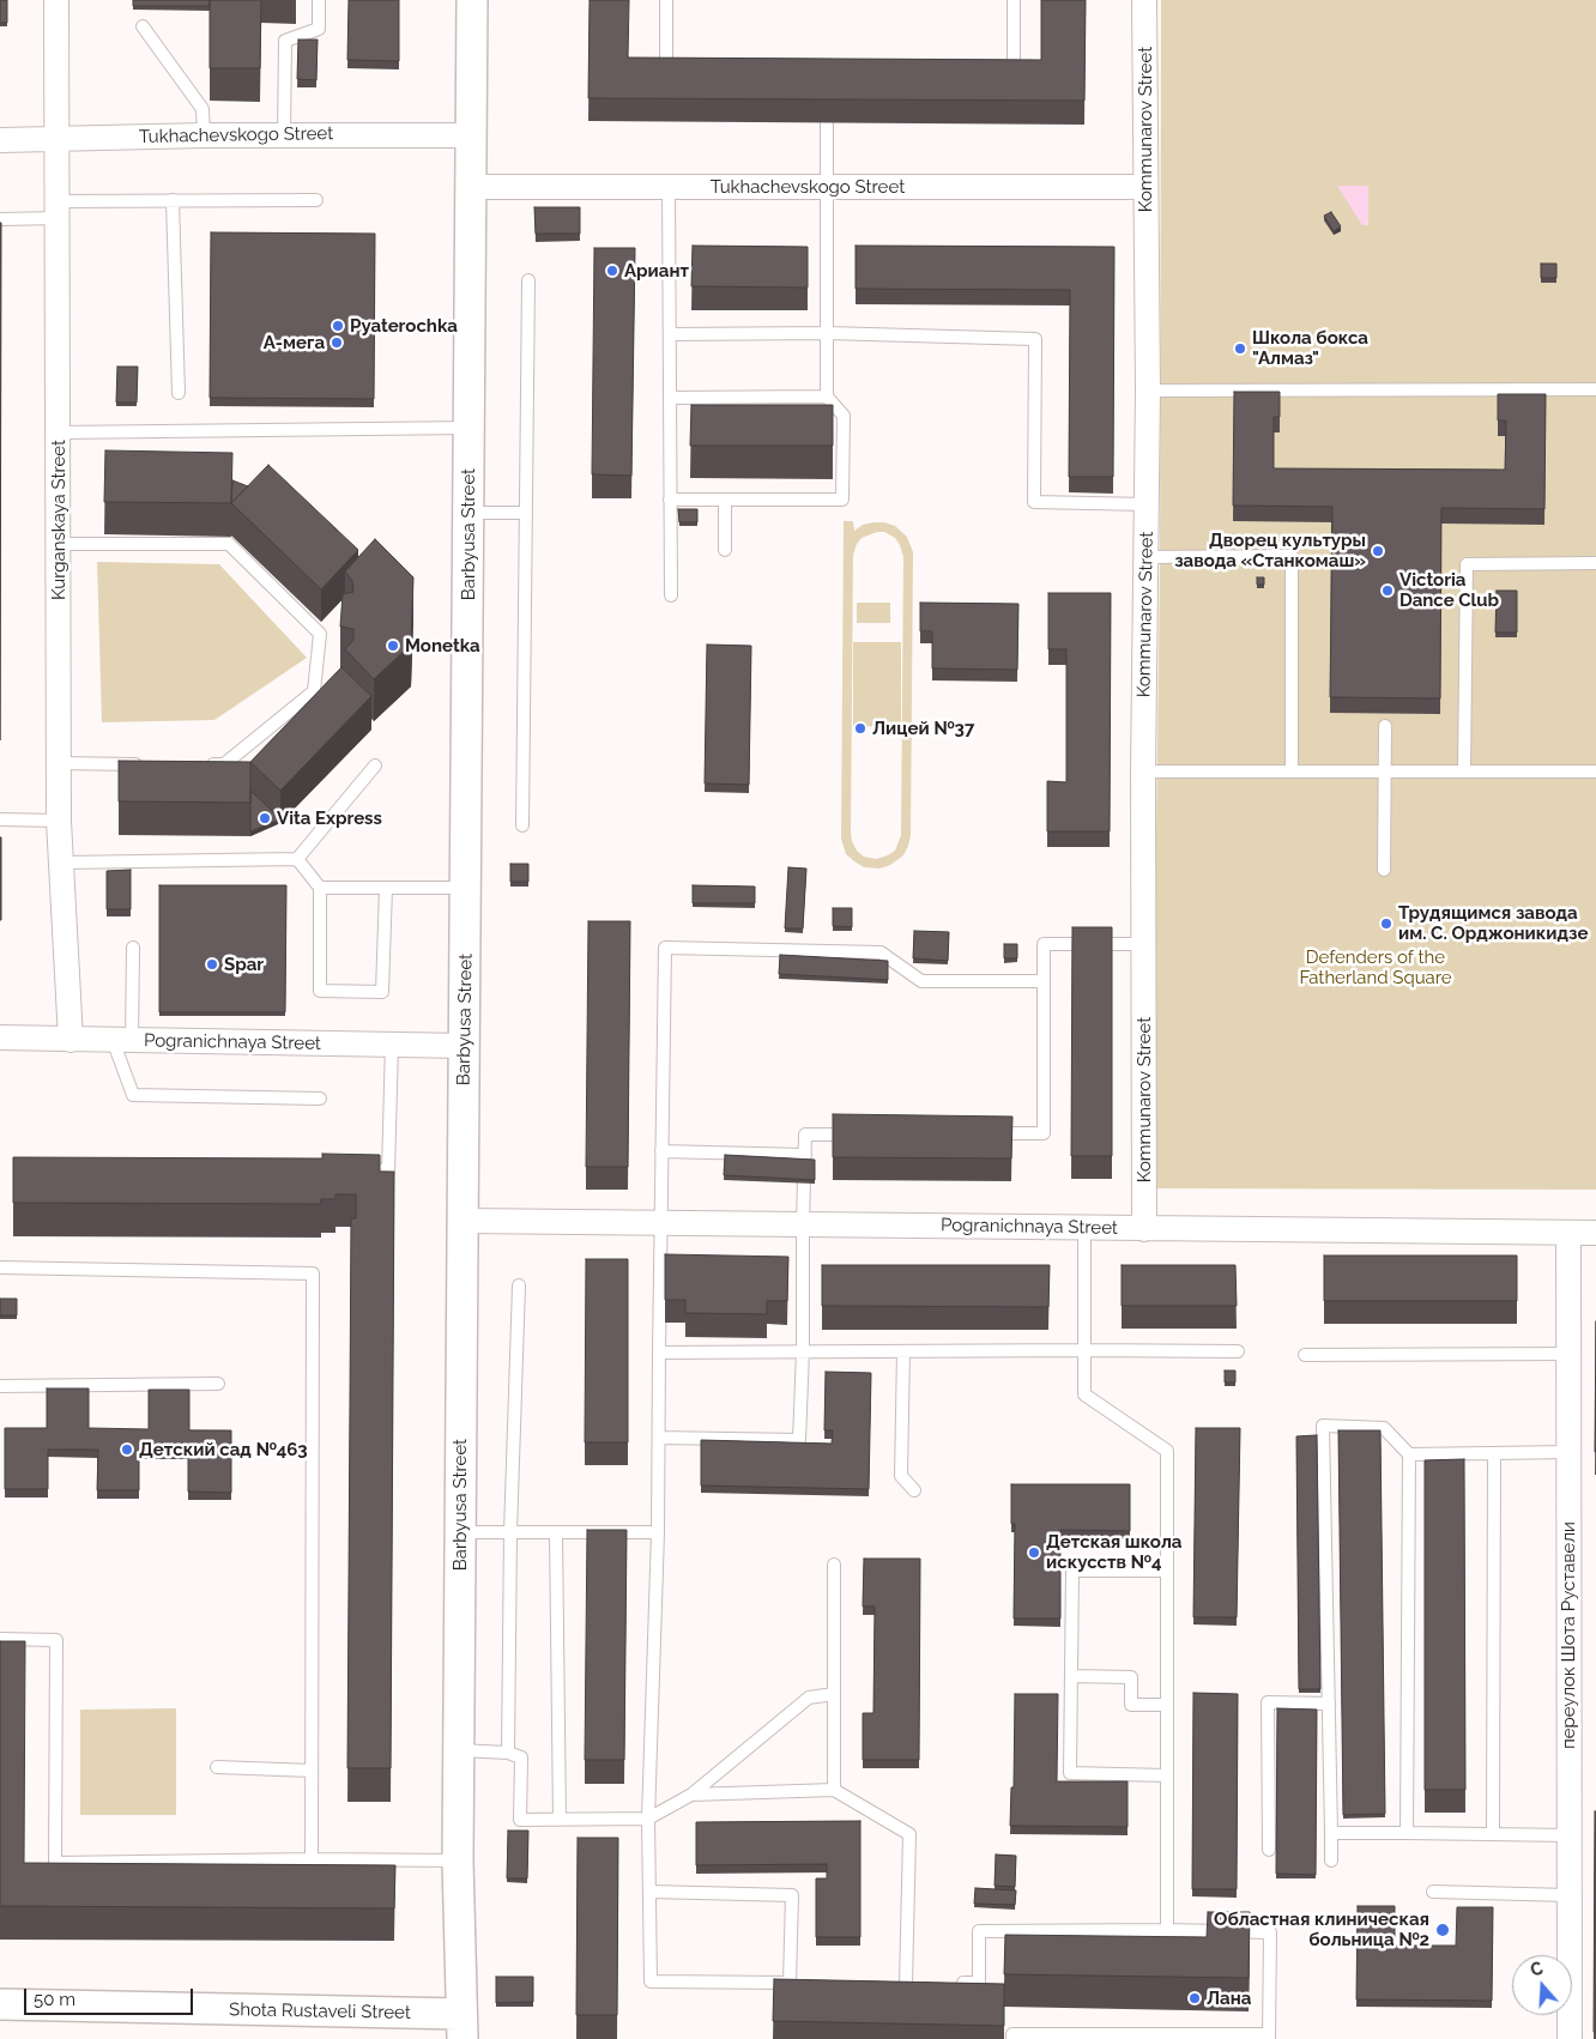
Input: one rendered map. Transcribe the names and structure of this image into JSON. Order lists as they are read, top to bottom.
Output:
{
  "streets": {
    "street": [
      "Kommunarov Street",
      "Tukhachevskogo Street",
      "Kurganskaya Street",
      "Barbyusa Street",
      "Pogranichnaya Street",
      "переулок Шота Руставели",
      "Shota Rustaveli Street"
    ]
  },
  "crossings": [
    ["Kommunarov Street", "Tukhachevskogo Street"],
    ["Kommunarov Street", "Pogranichnaya Street"],
    ["Tukhachevskogo Street", "Kurganskaya Street"],
    ["Tukhachevskogo Street", "Barbyusa Street"],
    ["Kurganskaya Street", "Pogranichnaya Street"],
    ["Barbyusa Street", "Pogranichnaya Street"],
    ["Barbyusa Street", "Shota Rustaveli Street"],
    ["Pogranichnaya Street", "переулок Шота Руставели"]
  ],
  "parks": ["Defenders of the Fatherland Square"],
  "places": [
    "Ариант",
    "Pyaterochka",
    "А-мега",
    "Школа бокса \"Алмаз\"",
    "Дворец культуры завода «Станкомаш»",
    "Victoria Dance Club",
    "Monetka",
    "Лицей №37",
    "Vita Express",
    "Трудящимся завода им. С. Орджоникидзе",
    "Spar",
    "Детский сад №463",
    "Детская школа искусств №4",
    "Областная клиническая больница №2",
    "Лана"
  ],
  "scale_bar": "50 m",
  "north": "top"
}
